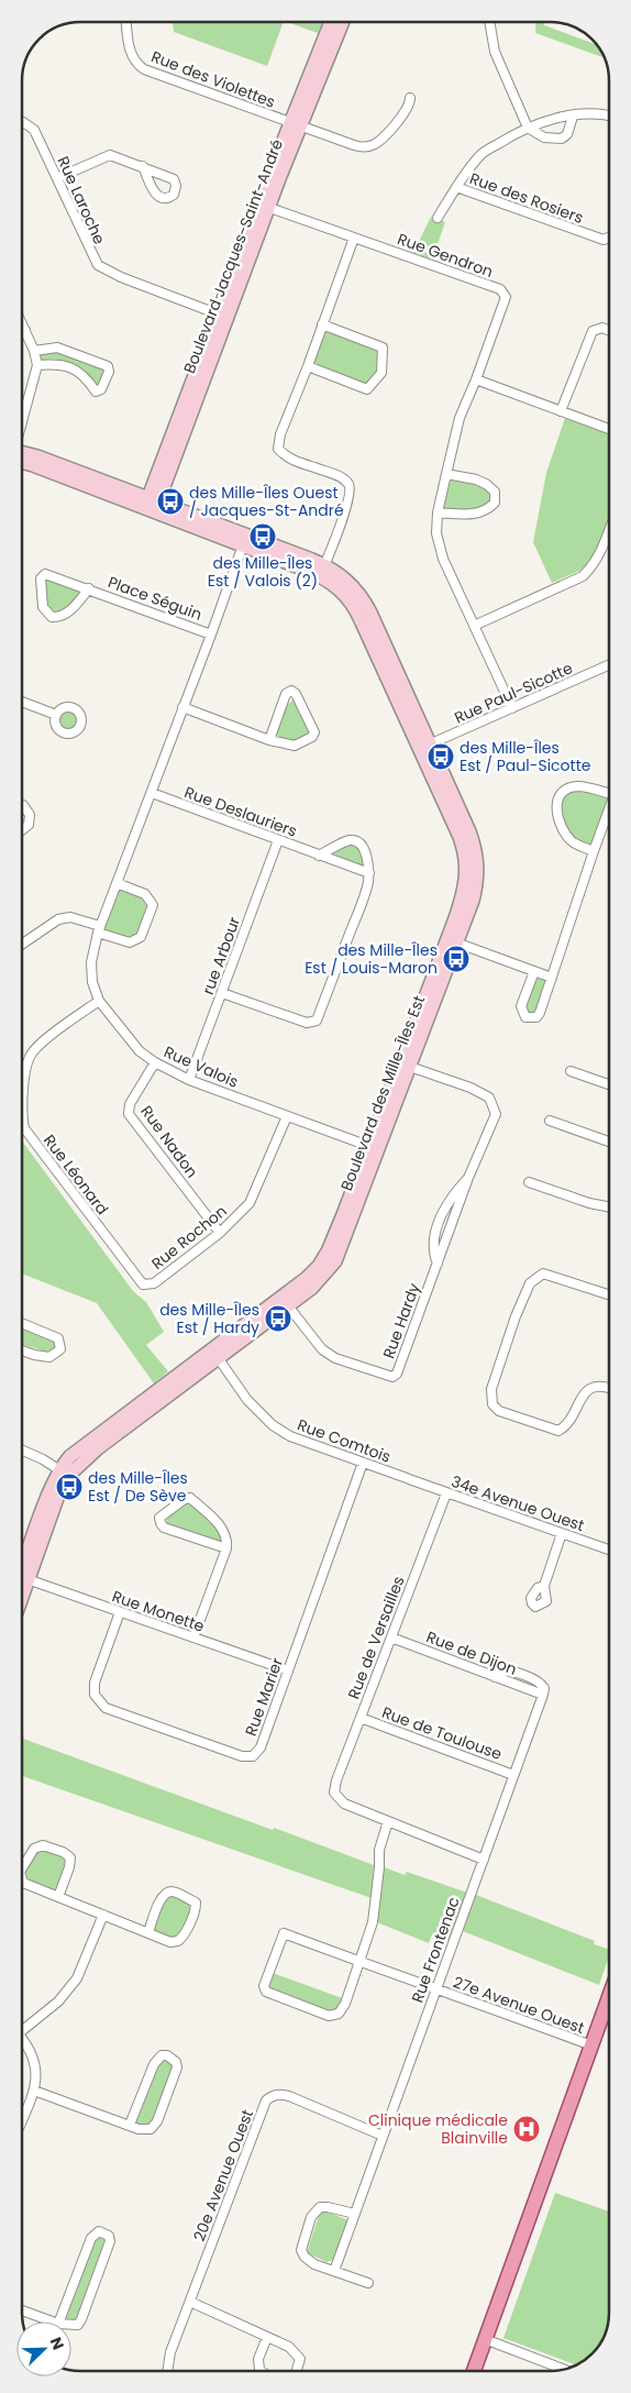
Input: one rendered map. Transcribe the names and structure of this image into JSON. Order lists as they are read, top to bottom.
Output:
{
  "streets": {
    "street": [
      "Rue des Violettes",
      "Rue des Rosiers",
      "Rue Laroche",
      "Rue Gendron",
      "Boulevard Jacques-Saint-André",
      "Place Séguin",
      "Rue Paul-Sicotte",
      "Rue Deslauriers",
      "rue Arbour",
      "Rue Valois",
      "Boulevard des Mille-Îles Est",
      "Rue Nadon",
      "Rue Léonard",
      "Rue Rochon",
      "Rue Hardy",
      "Rue Comtois",
      "34e Avenue Ouest",
      "Rue Monette",
      "Rue de Versailles",
      "Rue de Dijon",
      "Rue Marier",
      "Rue de Toulouse",
      "Rue Frontenac",
      "27e Avenue Ouest",
      "20e Avenue Ouest"
    ]
  },
  "crossings": [
    ["Rue des Violettes", "Boulevard Jacques-Saint-André"],
    ["Rue Laroche", "Boulevard Jacques-Saint-André"],
    ["Rue Gendron", "Boulevard Jacques-Saint-André"],
    ["Rue Gendron", "Rue Paul-Sicotte"],
    ["Boulevard Jacques-Saint-André", "Boulevard des Mille-Îles Est"],
    ["Place Séguin", "Rue Valois"],
    ["Rue Paul-Sicotte", "Boulevard des Mille-Îles Est"],
    ["Rue Deslauriers", "rue Arbour"],
    ["Rue Deslauriers", "Rue Valois"],
    ["rue Arbour", "Rue Valois"],
    ["Rue Valois", "Boulevard des Mille-Îles Est"],
    ["Rue Valois", "Rue Nadon"],
    ["Rue Valois", "Rue Léonard"],
    ["Rue Valois", "Rue Rochon"],
    ["Boulevard des Mille-Îles Est", "Rue Hardy"],
    ["Boulevard des Mille-Îles Est", "Rue Comtois"],
    ["Boulevard des Mille-Îles Est", "Rue Monette"],
    ["Rue Nadon", "Rue Rochon"],
    ["Rue Léonard", "Rue Rochon"],
    ["Rue Comtois", "34e Avenue Ouest"],
    ["Rue Comtois", "Rue Marier"],
    ["34e Avenue Ouest", "Rue de Versailles"],
    ["Rue Monette", "Rue Marier"],
    ["Rue de Versailles", "Rue de Dijon"],
    ["Rue de Versailles", "Rue de Toulouse"],
    ["Rue de Dijon", "Rue Frontenac"],
    ["Rue de Toulouse", "Rue Frontenac"],
    ["Rue Frontenac", "27e Avenue Ouest"],
    ["Rue Frontenac", "20e Avenue Ouest"]
  ],
  "places": {
    "bus stop": [
      "des Mille-Îles Ouest / Jacques-St-André",
      "des Mille-Îles Est / Valois (2)",
      "des Mille-Îles Est / Paul-Sicotte",
      "des Mille-Îles Est / Louis-Maron",
      "des Mille-Îles Est / Hardy",
      "des Mille-Îles Est / De Sève"
    ],
    "hospital": ["Clinique médicale Blainville"]
  },
  "north": "top right"
}
